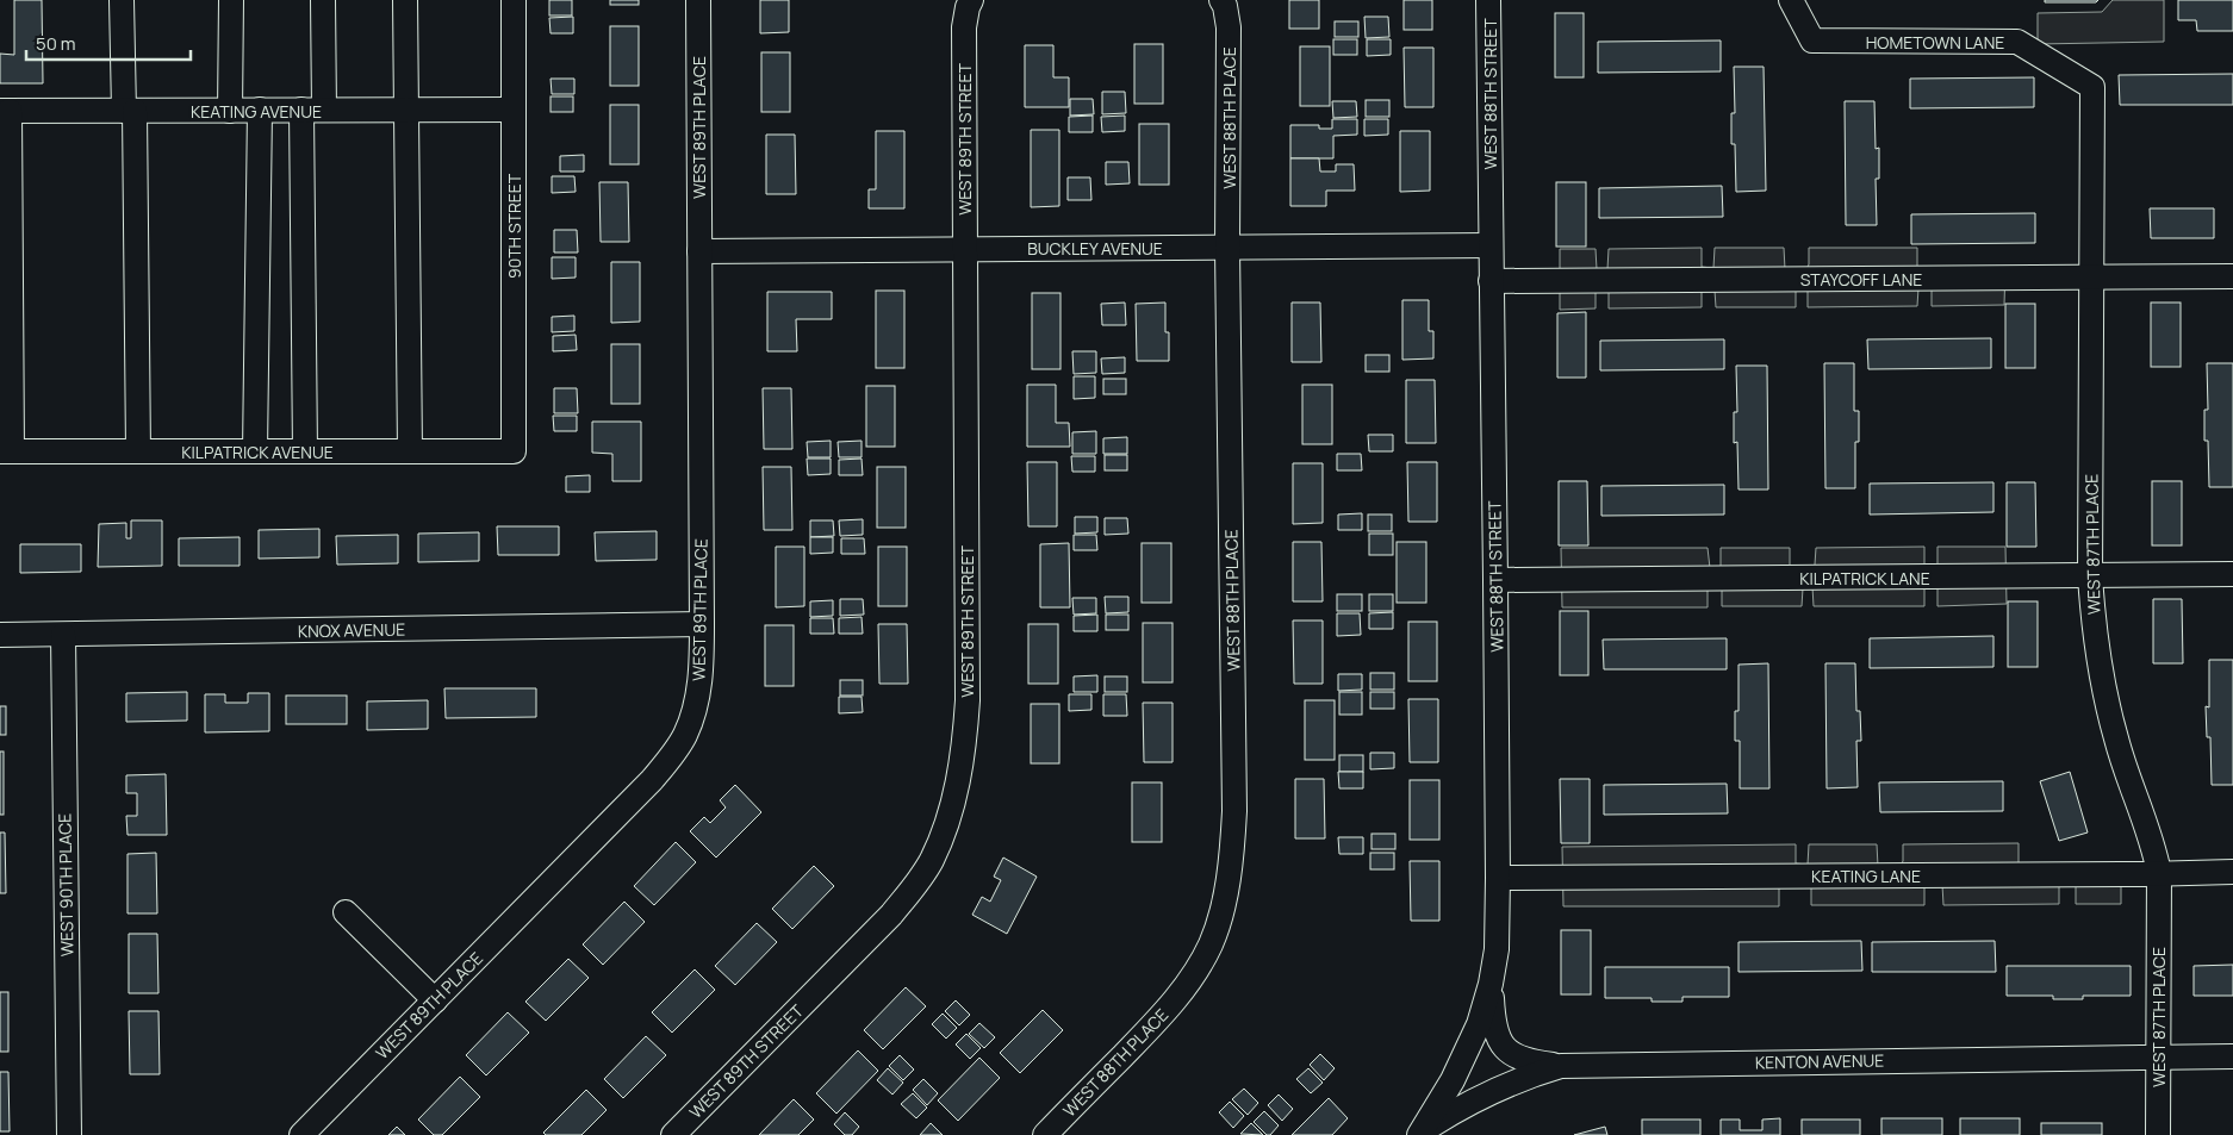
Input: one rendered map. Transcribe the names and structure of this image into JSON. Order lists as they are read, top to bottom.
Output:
{
  "streets": {
    "street": [
      "HOMETOWN LANE",
      "WEST 88TH STREET",
      "KEATING AVENUE",
      "WEST 88TH PLACE",
      "WEST 89TH PLACE",
      "WEST 89TH STREET",
      "90TH STREET",
      "BUCKLEY AVENUE",
      "STAYCOFF LANE",
      "KILPATRICK AVENUE",
      "WEST 87TH PLACE",
      "KILPATRICK LANE",
      "KNOX AVENUE",
      "KEATING LANE",
      "WEST 90TH PLACE",
      "KENTON AVENUE"
    ]
  },
  "crossings": [
    ["HOMETOWN LANE", "WEST 87TH PLACE"],
    ["WEST 88TH STREET", "BUCKLEY AVENUE"],
    ["WEST 88TH STREET", "STAYCOFF LANE"],
    ["WEST 88TH STREET", "KILPATRICK LANE"],
    ["WEST 88TH STREET", "KEATING LANE"],
    ["WEST 88TH STREET", "KENTON AVENUE"],
    ["KEATING AVENUE", "90TH STREET"],
    ["WEST 88TH PLACE", "BUCKLEY AVENUE"],
    ["WEST 89TH PLACE", "BUCKLEY AVENUE"],
    ["WEST 89TH PLACE", "KNOX AVENUE"],
    ["WEST 89TH STREET", "BUCKLEY AVENUE"],
    ["90TH STREET", "KILPATRICK AVENUE"],
    ["STAYCOFF LANE", "WEST 87TH PLACE"],
    ["WEST 87TH PLACE", "KILPATRICK LANE"],
    ["WEST 87TH PLACE", "KEATING LANE"],
    ["WEST 87TH PLACE", "KENTON AVENUE"],
    ["KNOX AVENUE", "WEST 90TH PLACE"]
  ],
  "scale_bar": "50 m"
}
